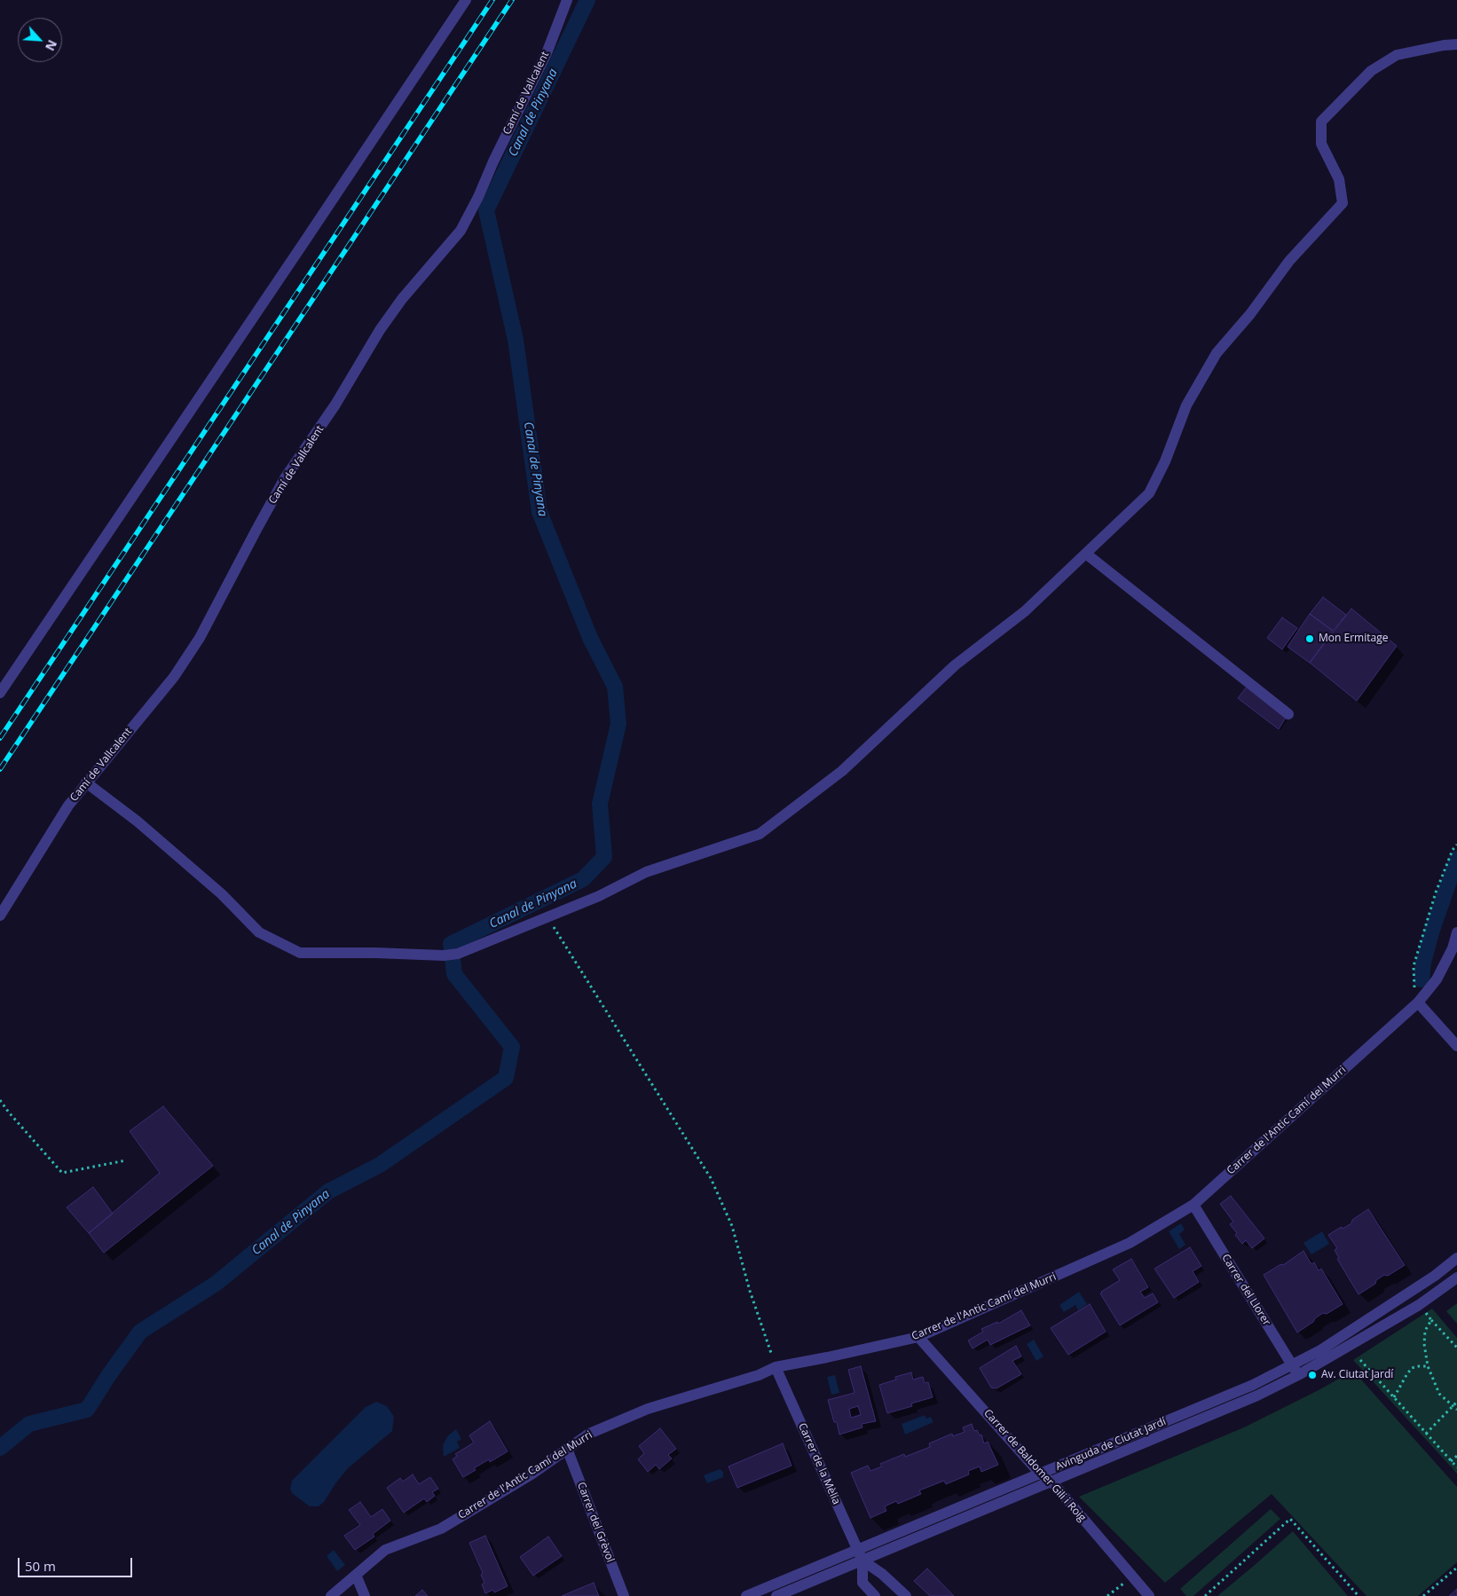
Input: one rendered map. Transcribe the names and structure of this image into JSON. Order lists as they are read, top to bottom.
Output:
{
  "streets": {
    "street": [
      "Camí de Vallcalent",
      "Carrer de l'Antic Camí del Murri",
      "Carrer del Llorer",
      "Avinguda de Ciutat Jardí",
      "Carrer de la Mèlia",
      "Carrer de Baldomer Gili i Roig",
      "Carrer del Grèvol"
    ]
  },
  "crossings": [
    ["Carrer de l'Antic Camí del Murri", "Carrer del Llorer"],
    ["Carrer de l'Antic Camí del Murri", "Carrer de la Mèlia"],
    ["Carrer de l'Antic Camí del Murri", "Carrer de Baldomer Gili i Roig"],
    ["Carrer de l'Antic Camí del Murri", "Carrer del Grèvol"],
    ["Carrer del Llorer", "Avinguda de Ciutat Jardí"],
    ["Avinguda de Ciutat Jardí", "Carrer de la Mèlia"],
    ["Avinguda de Ciutat Jardí", "Carrer de Baldomer Gili i Roig"]
  ],
  "water": ["Canal de Pinyana"],
  "places": ["Mon Ermitage", "Av. Ciutat Jardí"],
  "scale_bar": "50 m",
  "north": "bottom right"
}
